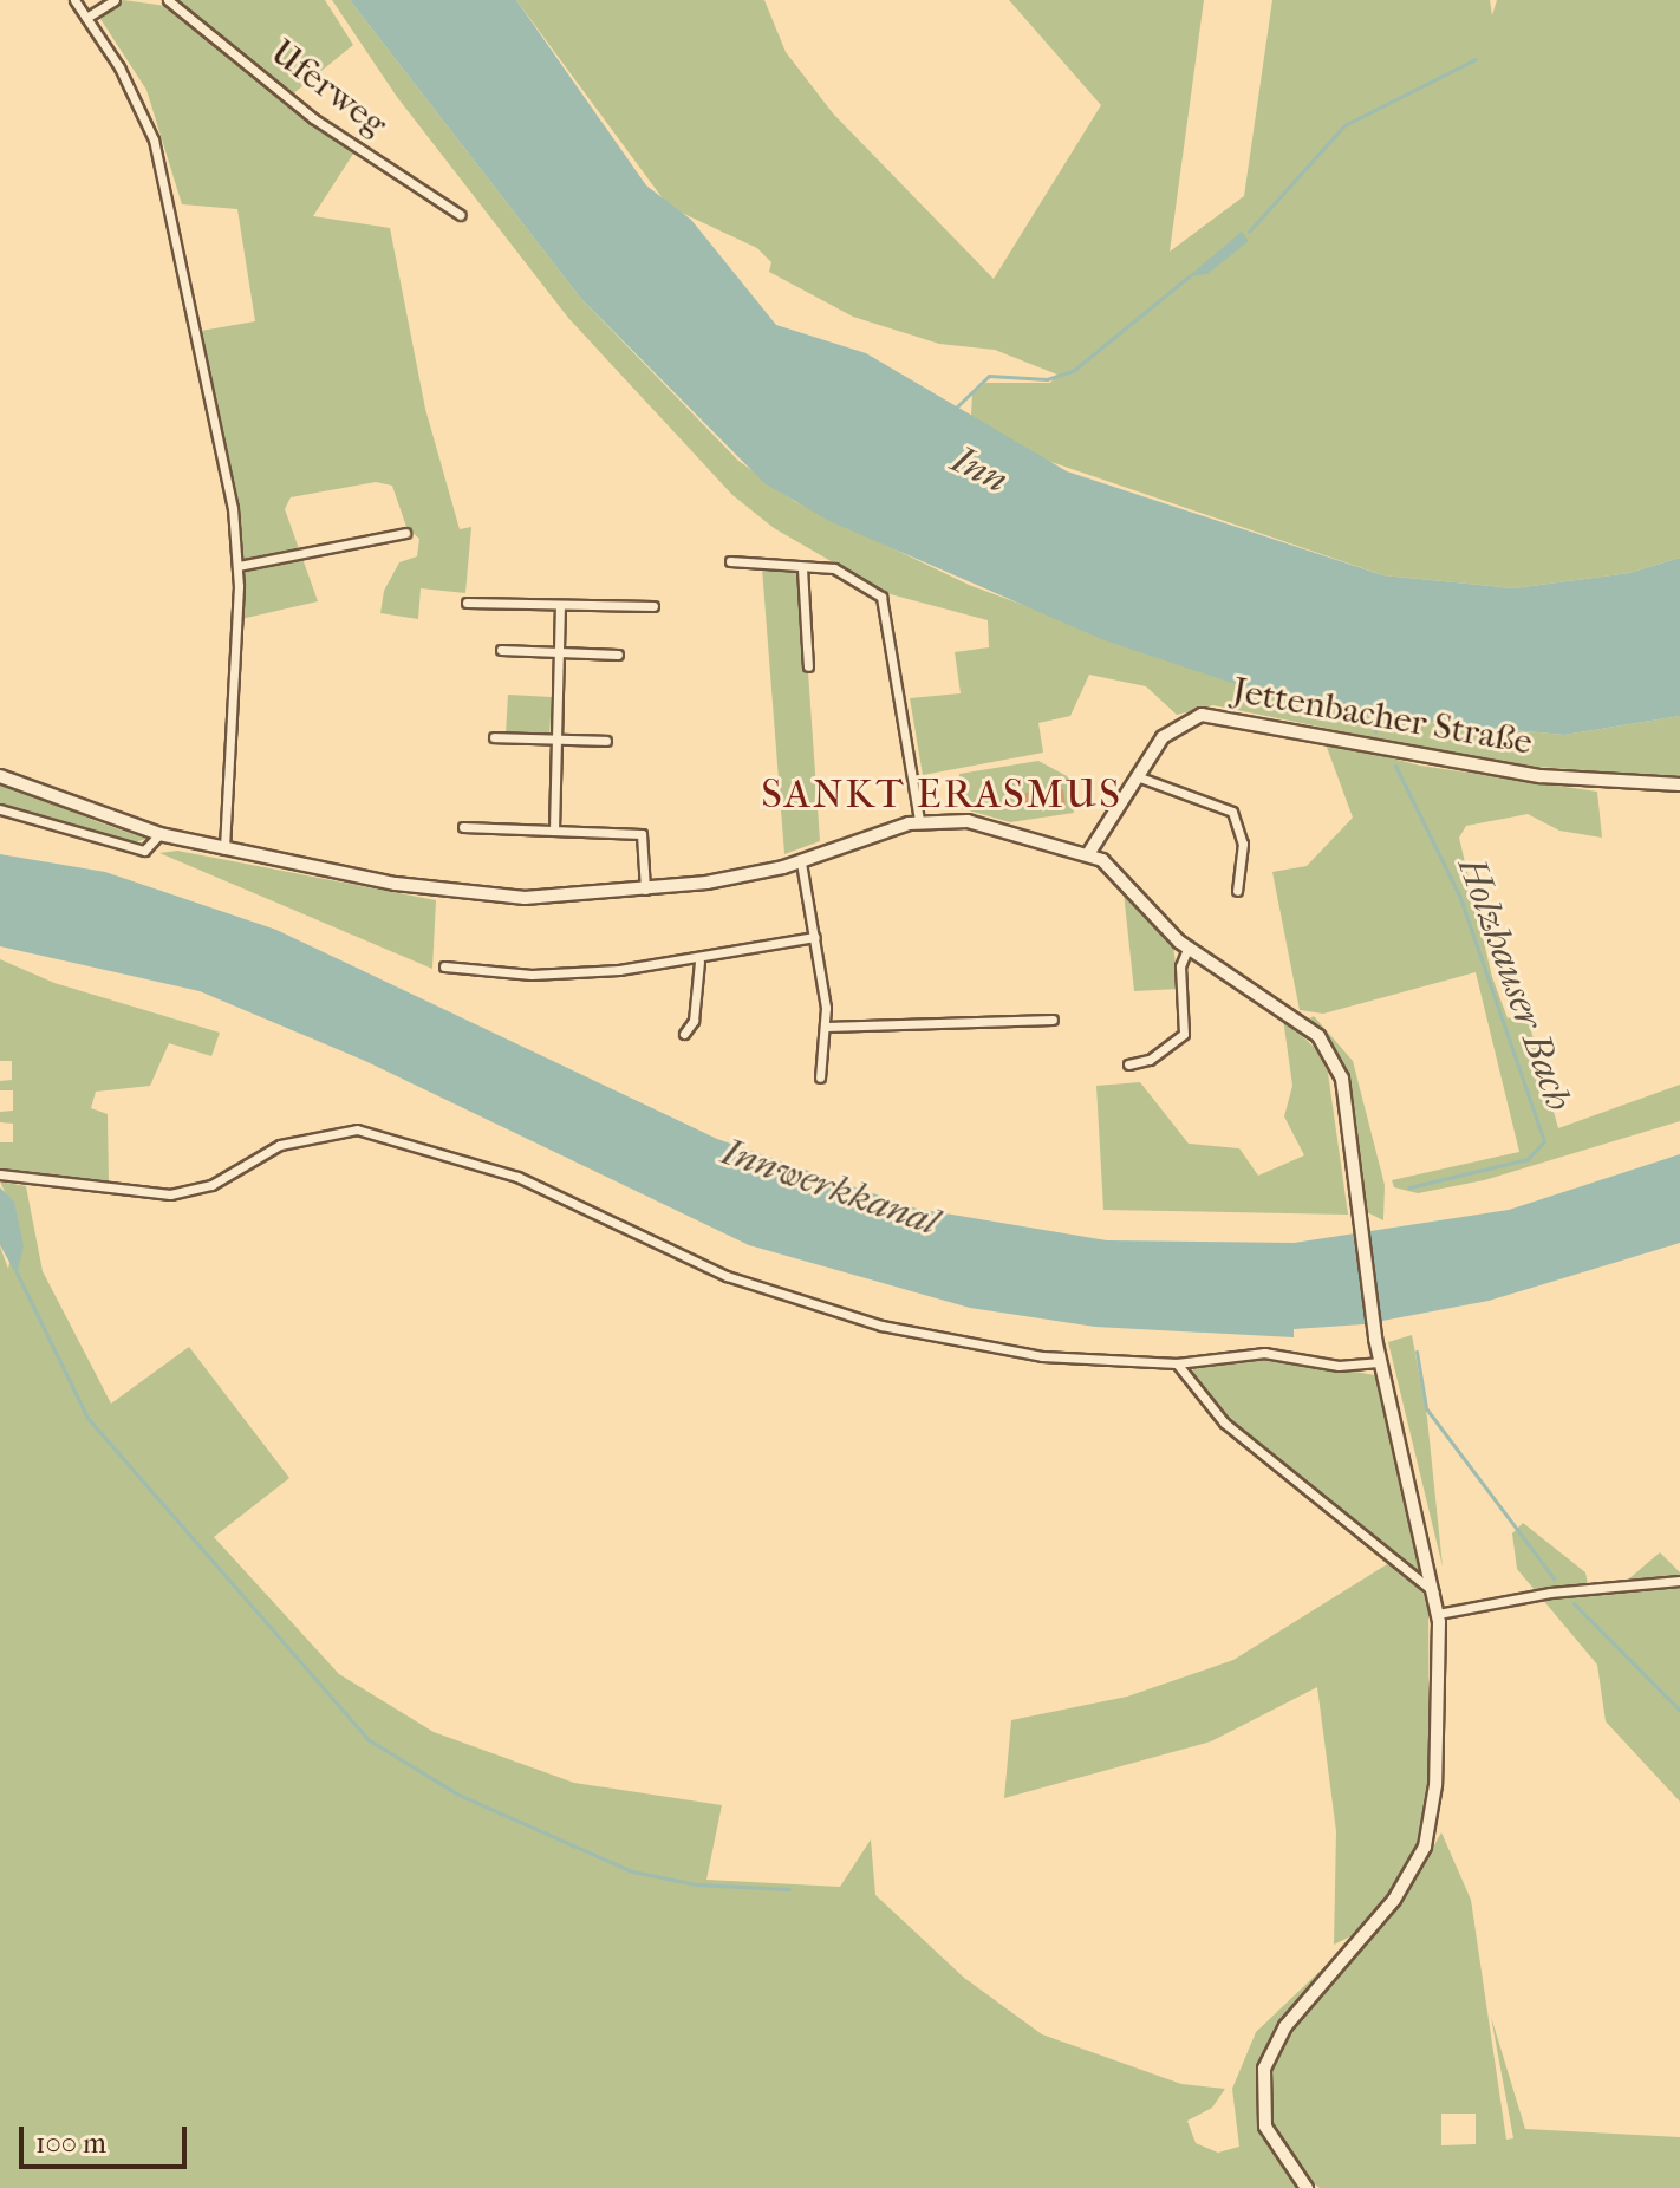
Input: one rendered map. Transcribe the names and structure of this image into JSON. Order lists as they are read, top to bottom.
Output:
{
  "streets": {
    "street": ["Uferweg", "Jettenbacher Straße"]
  },
  "districts": ["SANKT ERASMUS"],
  "water": ["Inn", "Holzhauser Bach", "Innwerkkanal"],
  "scale_bar": "100 m"
}
